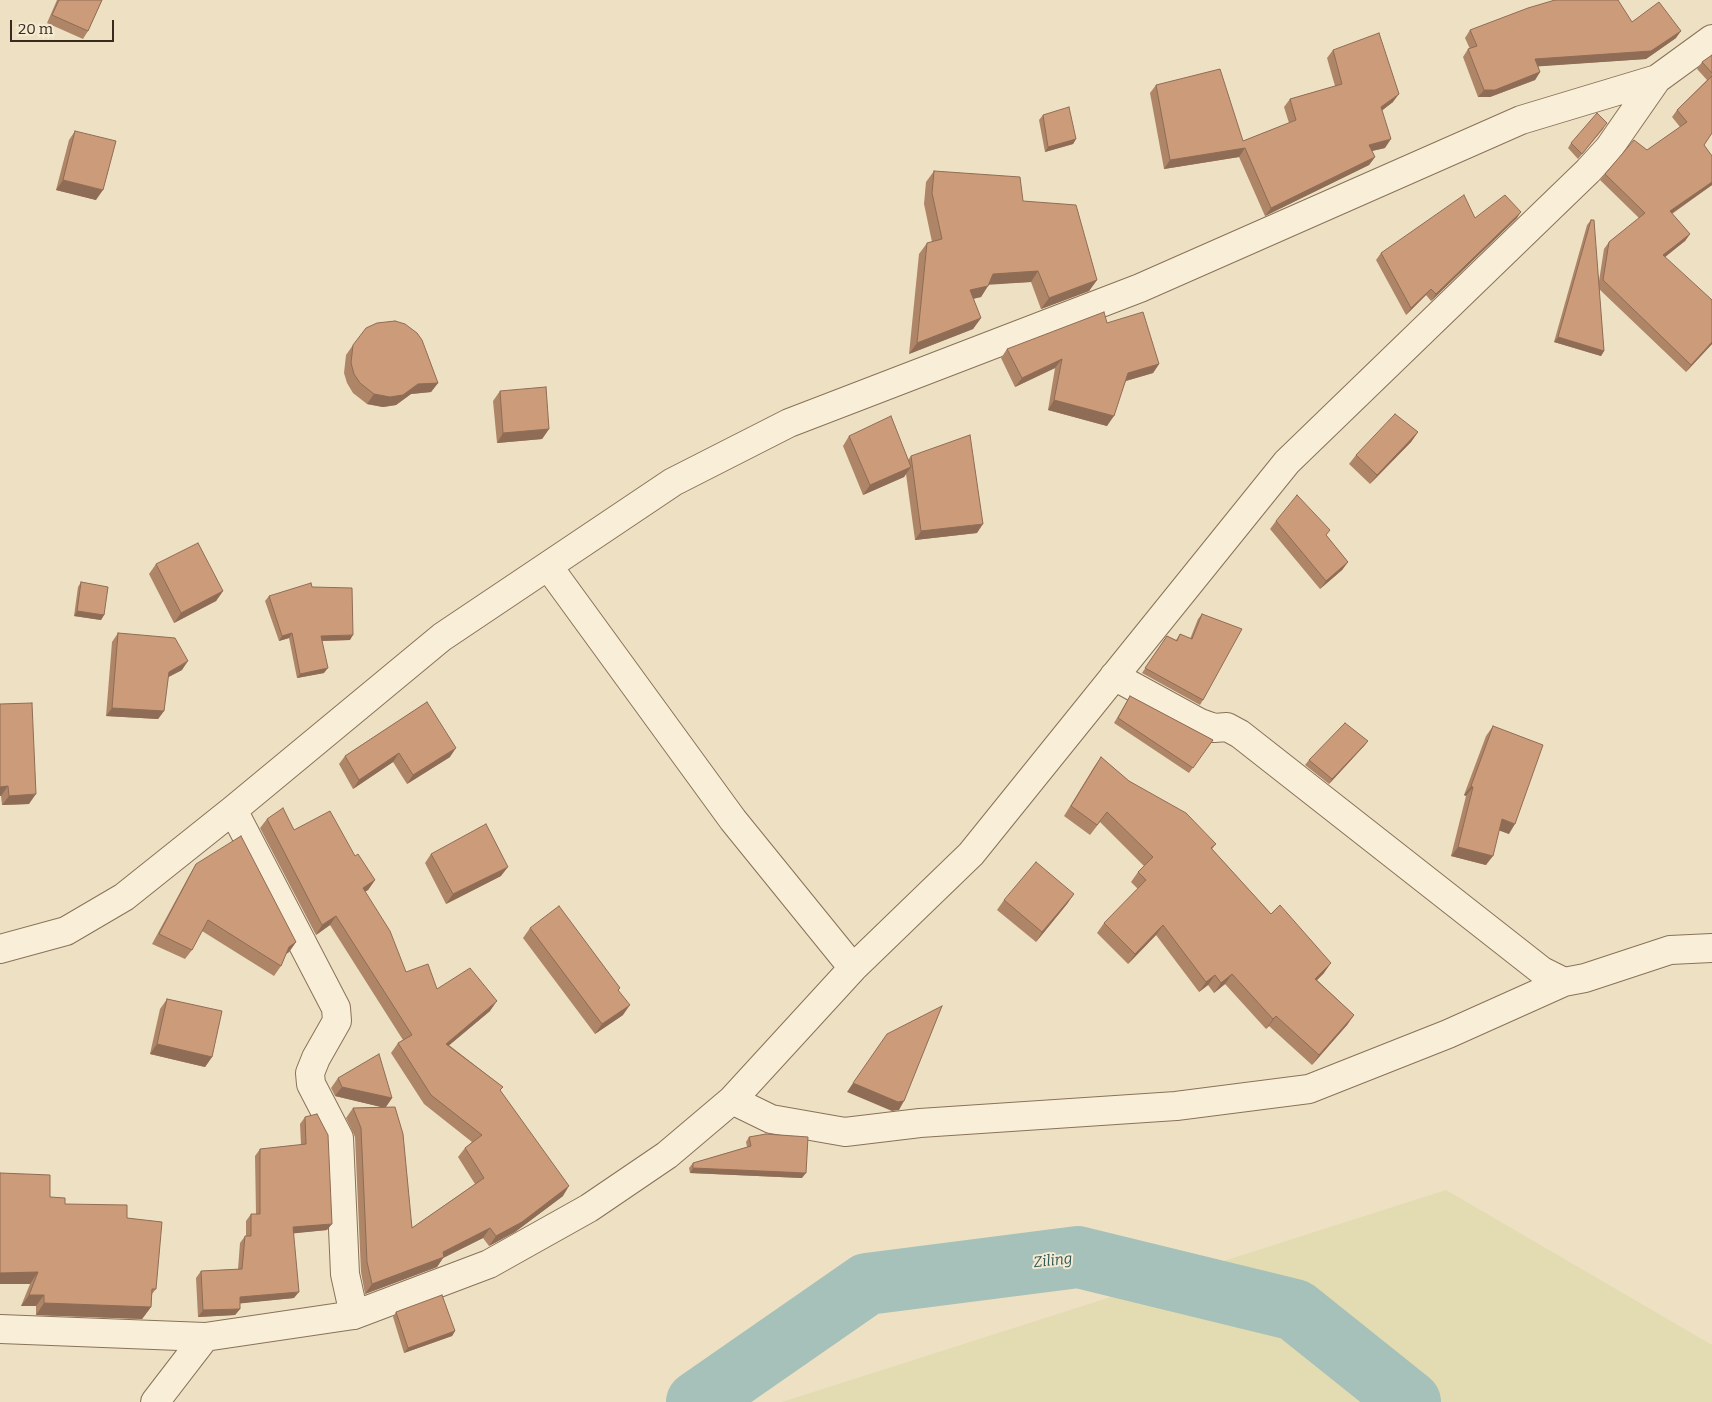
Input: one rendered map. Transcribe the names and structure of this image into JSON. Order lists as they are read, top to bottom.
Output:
{
  "water": ["Ziling"],
  "scale_bar": "20 m"
}
